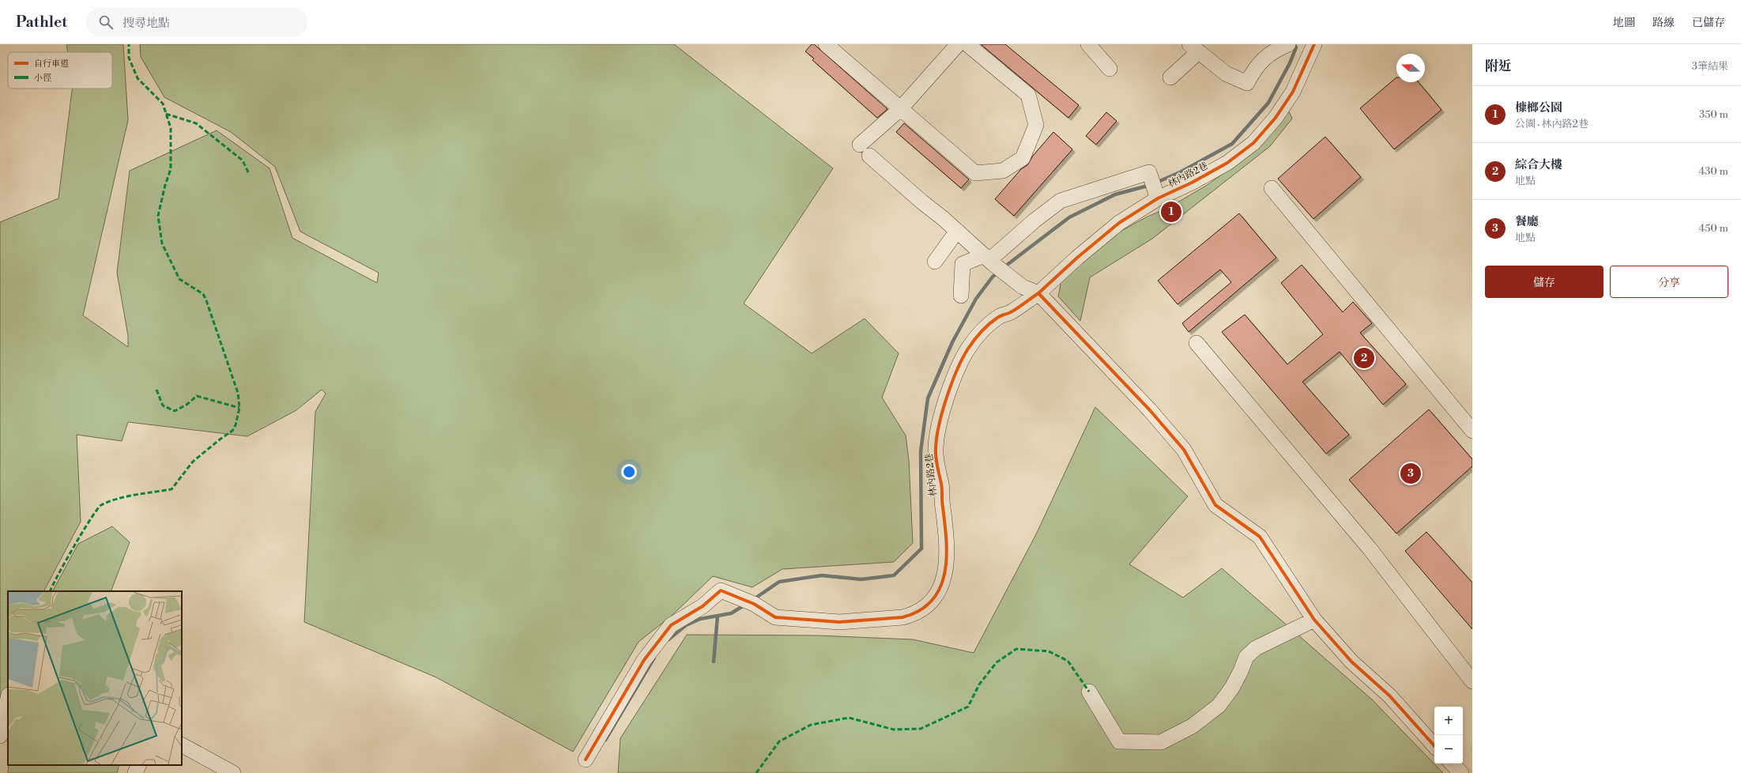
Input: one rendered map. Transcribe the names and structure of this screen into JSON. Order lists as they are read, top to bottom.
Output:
{
  "streets": {
    "street": ["林內路2巷"]
  },
  "legend": ["自行車道", "小徑"],
  "north": "left",
  "page": {
    "header": "Pathlet",
    "search": "搜尋地點",
    "nav": ["地圖", "路線", "已儲存"],
    "heading": ["附近", "3筆結果"],
    "list": [
      {
        "mark": "1",
        "name": "槺榔公園",
        "note": "公園 · 林內路2巷",
        "value": "350 m"
      },
      {
        "mark": "2",
        "name": "綜合大樓",
        "note": "地點",
        "value": "430 m"
      },
      {
        "mark": "3",
        "name": "餐廳",
        "note": "地點",
        "value": "450 m"
      }
    ],
    "pins": ["1", "2", "3"],
    "buttons": ["儲存", "分享"],
    "map_buttons": ["+", "−"]
  }
}
